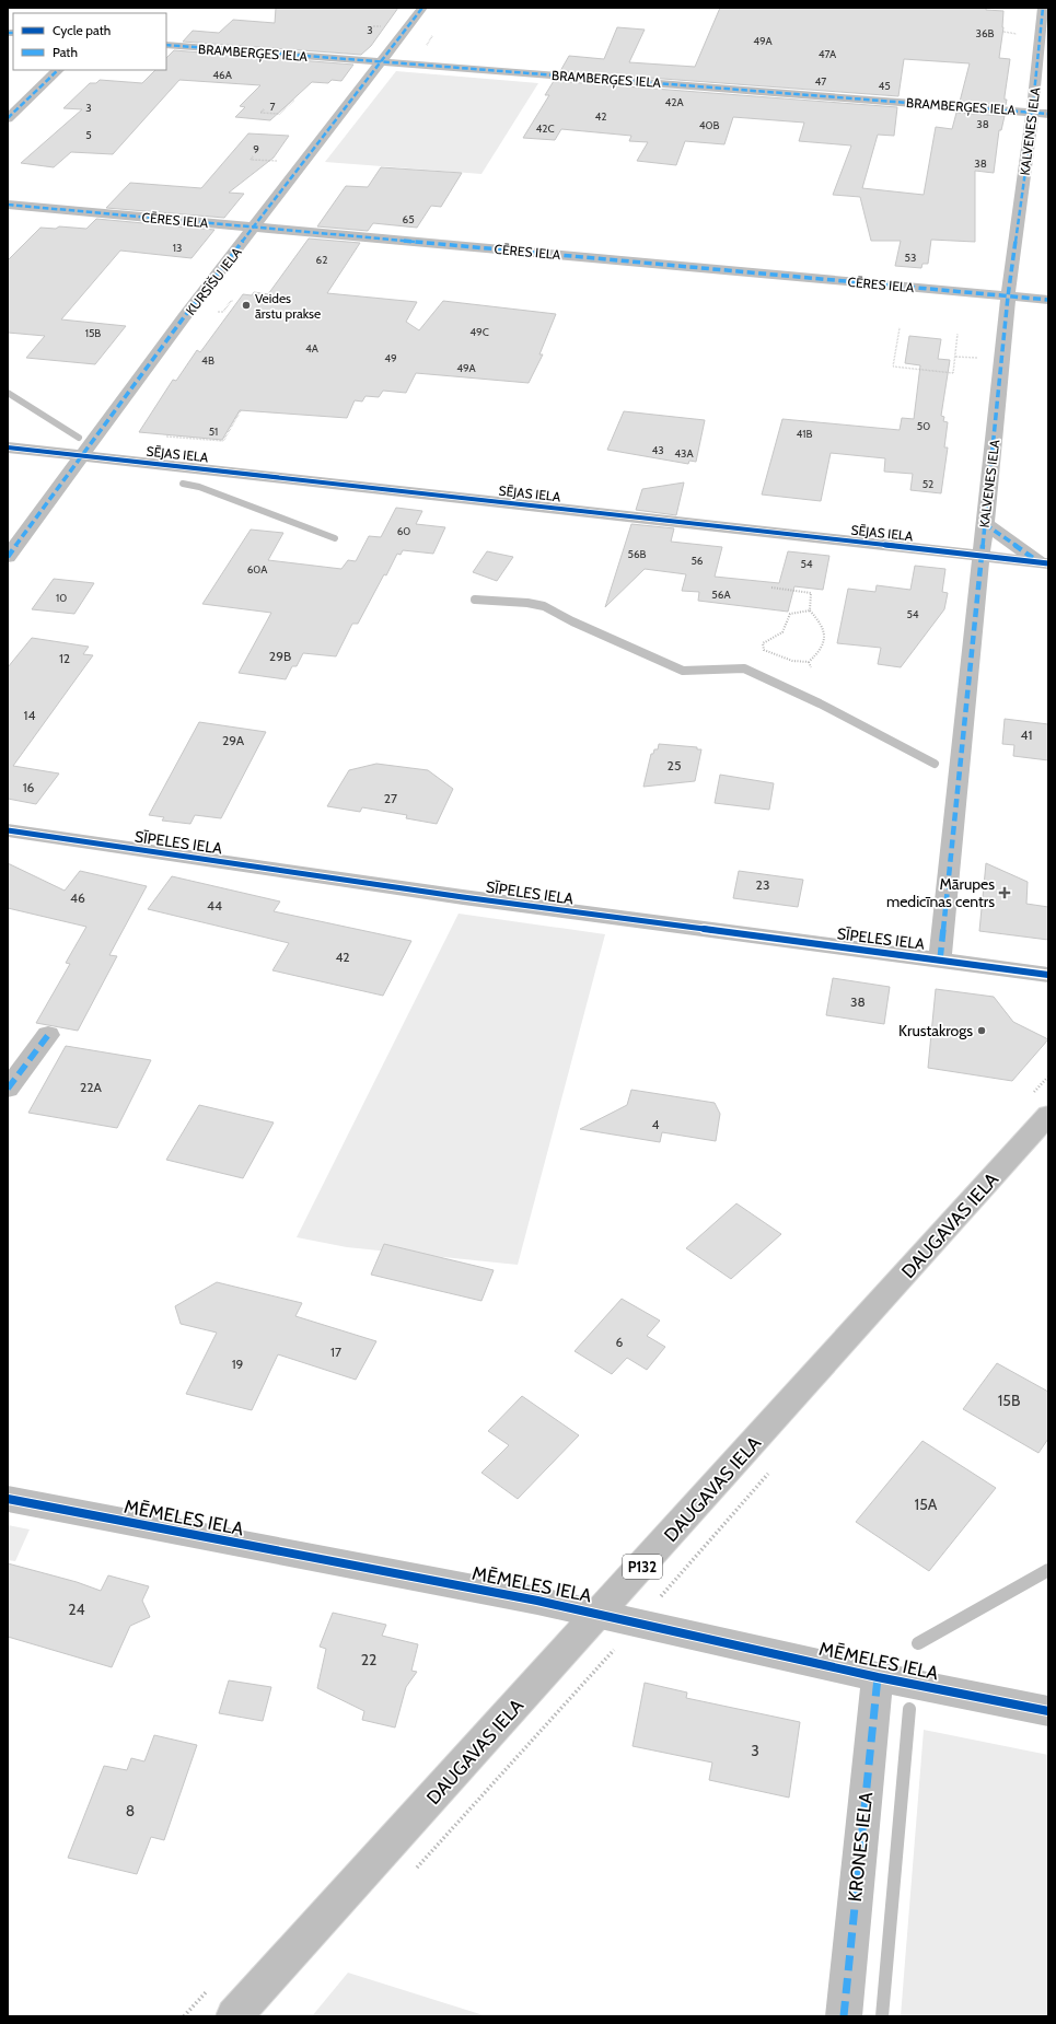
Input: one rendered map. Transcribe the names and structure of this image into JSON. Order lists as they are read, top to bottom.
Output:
{
  "streets": {
    "street": [
      "BRAMBERĢES IELA",
      "KALVENES IELA",
      "CĒRES IELA",
      "KURSĪŠU IELA",
      "SĒJAS IELA",
      "SĪPELES IELA",
      "DAUGAVAS IELA",
      "MĒMELES IELA",
      "P132",
      "KRONES IELA"
    ]
  },
  "crossings": [
    ["BRAMBERĢES IELA", "KALVENES IELA"],
    ["BRAMBERĢES IELA", "KURSĪŠU IELA"],
    ["KALVENES IELA", "CĒRES IELA"],
    ["KALVENES IELA", "SĒJAS IELA"],
    ["KALVENES IELA", "SĪPELES IELA"],
    ["CĒRES IELA", "KURSĪŠU IELA"],
    ["KURSĪŠU IELA", "SĒJAS IELA"],
    ["DAUGAVAS IELA", "MĒMELES IELA"],
    ["MĒMELES IELA", "KRONES IELA"]
  ],
  "places": {
    "other": ["Veides ārstu prakse", "Krustakrogs"],
    "health": ["Mārupes medicīnas centrs"]
  },
  "house_numbers": [
    "3",
    "36B",
    "49A",
    "47A",
    "46A",
    "47",
    "45",
    "42A",
    "7",
    "3",
    "42",
    "38",
    "40B",
    "42C",
    "5",
    "9",
    "38",
    "65",
    "13",
    "53",
    "62",
    "49C",
    "15B",
    "4A",
    "49",
    "4B",
    "49A",
    "50",
    "51",
    "41B",
    "43",
    "43A",
    "52",
    "60",
    "56B",
    "56",
    "54",
    "60A",
    "56A",
    "10",
    "54",
    "29B",
    "12",
    "14",
    "41",
    "29A",
    "25",
    "16",
    "27",
    "23",
    "46",
    "44",
    "42",
    "38",
    "22A",
    "4",
    "6",
    "17",
    "19",
    "15B",
    "15A",
    "24",
    "22",
    "3",
    "8"
  ],
  "legend": ["Cycle path", "Path"]
}
